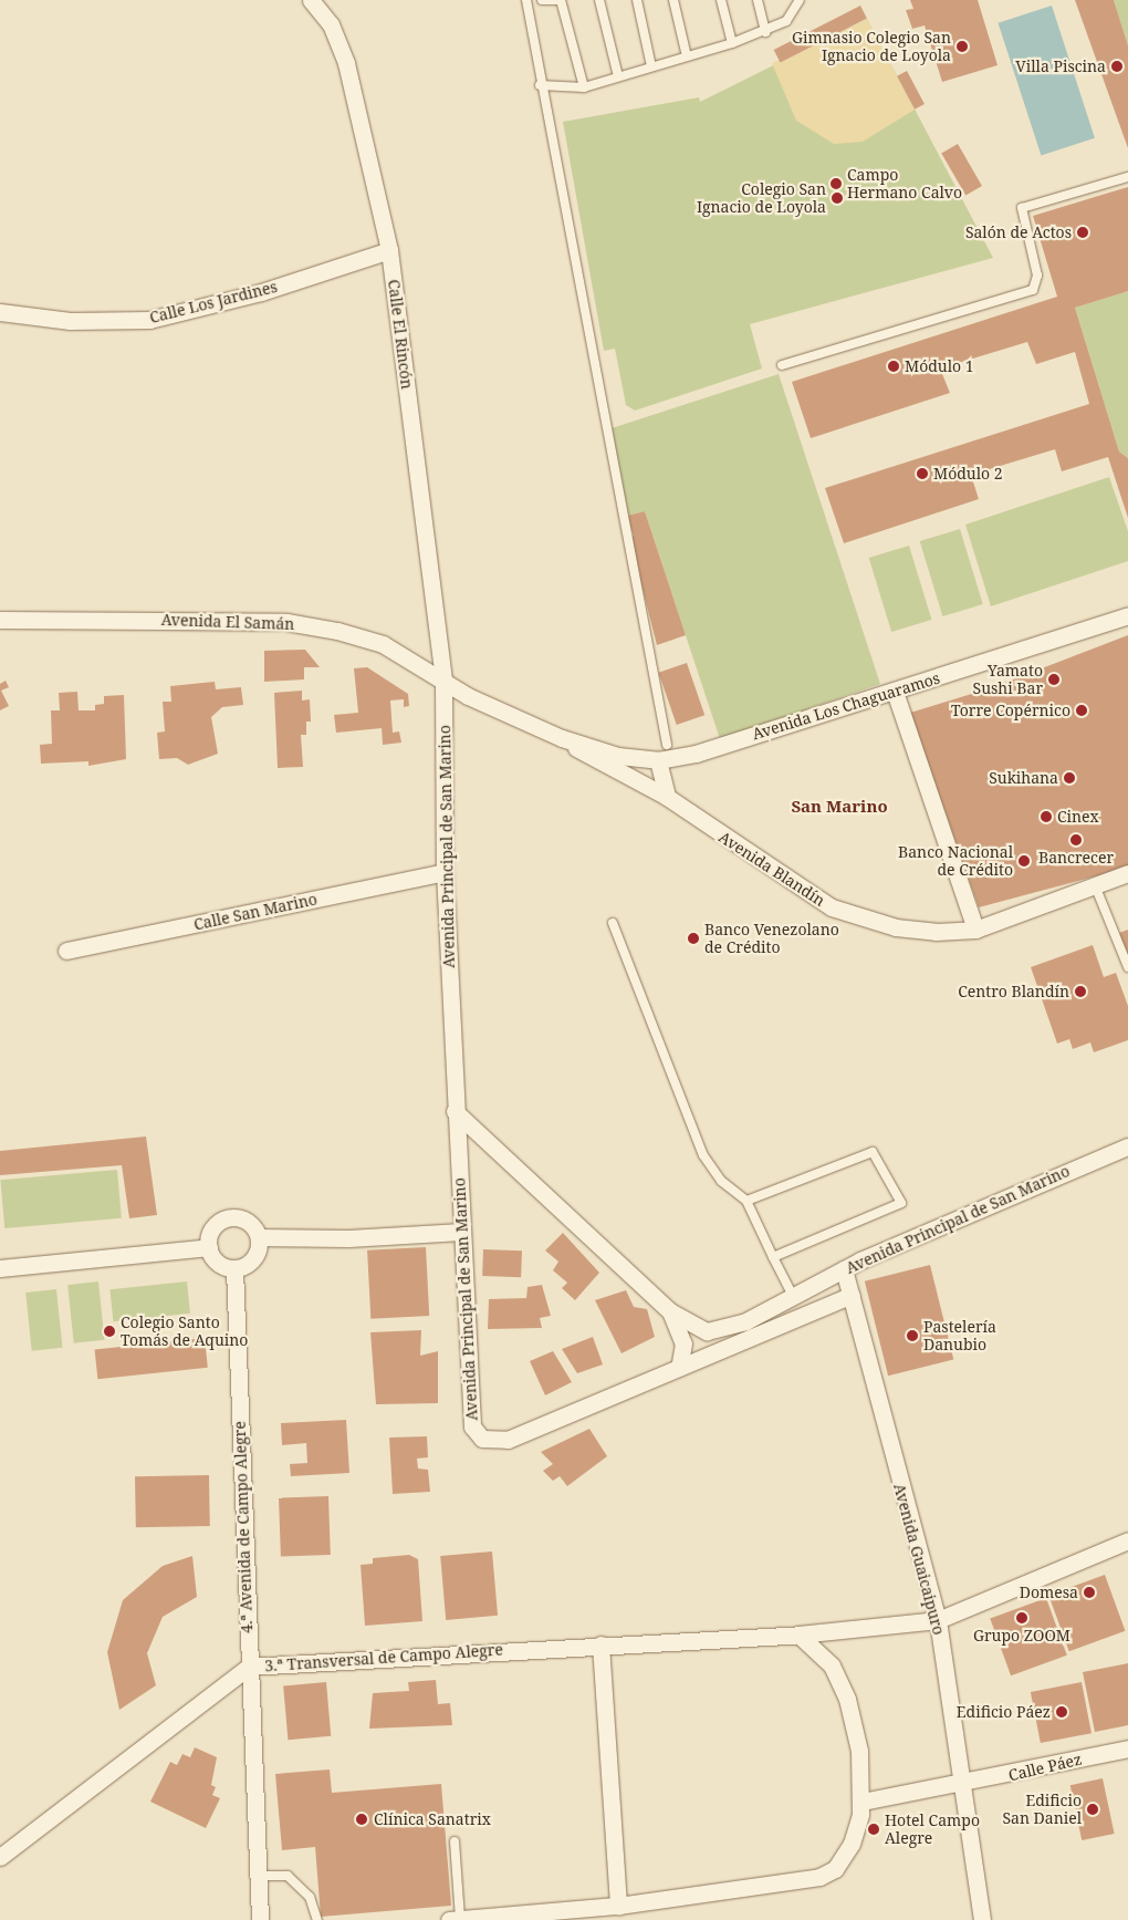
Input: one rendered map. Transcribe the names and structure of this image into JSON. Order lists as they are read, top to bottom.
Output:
{
  "streets": {
    "street": [
      "Calle Los Jardines",
      "Calle El Rincón",
      "Avenida El Samán",
      "Avenida Los Chaguaramos",
      "Avenida Principal de San Marino",
      "Avenida Blandín",
      "Calle San Marino",
      "4.ª Avenida de Campo Alegre",
      "Avenida Guaicaipuro",
      "3.ª Transversal de Campo Alegre",
      "Calle Páez"
    ]
  },
  "crossings": [
    ["Calle Los Jardines", "Calle El Rincón"],
    ["Calle El Rincón", "Avenida El Samán"],
    ["Calle El Rincón", "Avenida Principal de San Marino"],
    ["Avenida El Samán", "Avenida Los Chaguaramos"],
    ["Avenida El Samán", "Avenida Principal de San Marino"],
    ["Avenida El Samán", "Avenida Blandín"],
    ["Avenida Los Chaguaramos", "Avenida Blandín"],
    ["Avenida Principal de San Marino", "Calle San Marino"],
    ["Avenida Principal de San Marino", "Avenida Guaicaipuro"],
    ["4.ª Avenida de Campo Alegre", "3.ª Transversal de Campo Alegre"],
    ["Avenida Guaicaipuro", "3.ª Transversal de Campo Alegre"],
    ["Avenida Guaicaipuro", "Calle Páez"]
  ],
  "districts": ["San Marino"],
  "places": [
    "Gimnasio Colegio San Ignacio de Loyola",
    "Villa Piscina",
    "Campo Hermano Calvo",
    "Colegio San Ignacio de Loyola",
    "Salón de Actos",
    "Módulo 1",
    "Módulo 2",
    "Yamato Sushi Bar",
    "Torre Copérnico",
    "Sukihana",
    "Cinex",
    "Bancrecer",
    "Banco Nacional de Crédito",
    "Banco Venezolano de Crédito",
    "Centro Blandín",
    "Colegio Santo Tomás de Aquino",
    "Pastelería Danubio",
    "Domesa",
    "Grupo ZOOM",
    "Edificio Páez",
    "Edificio San Daniel",
    "Clínica Sanatrix",
    "Hotel Campo Alegre"
  ]
}
